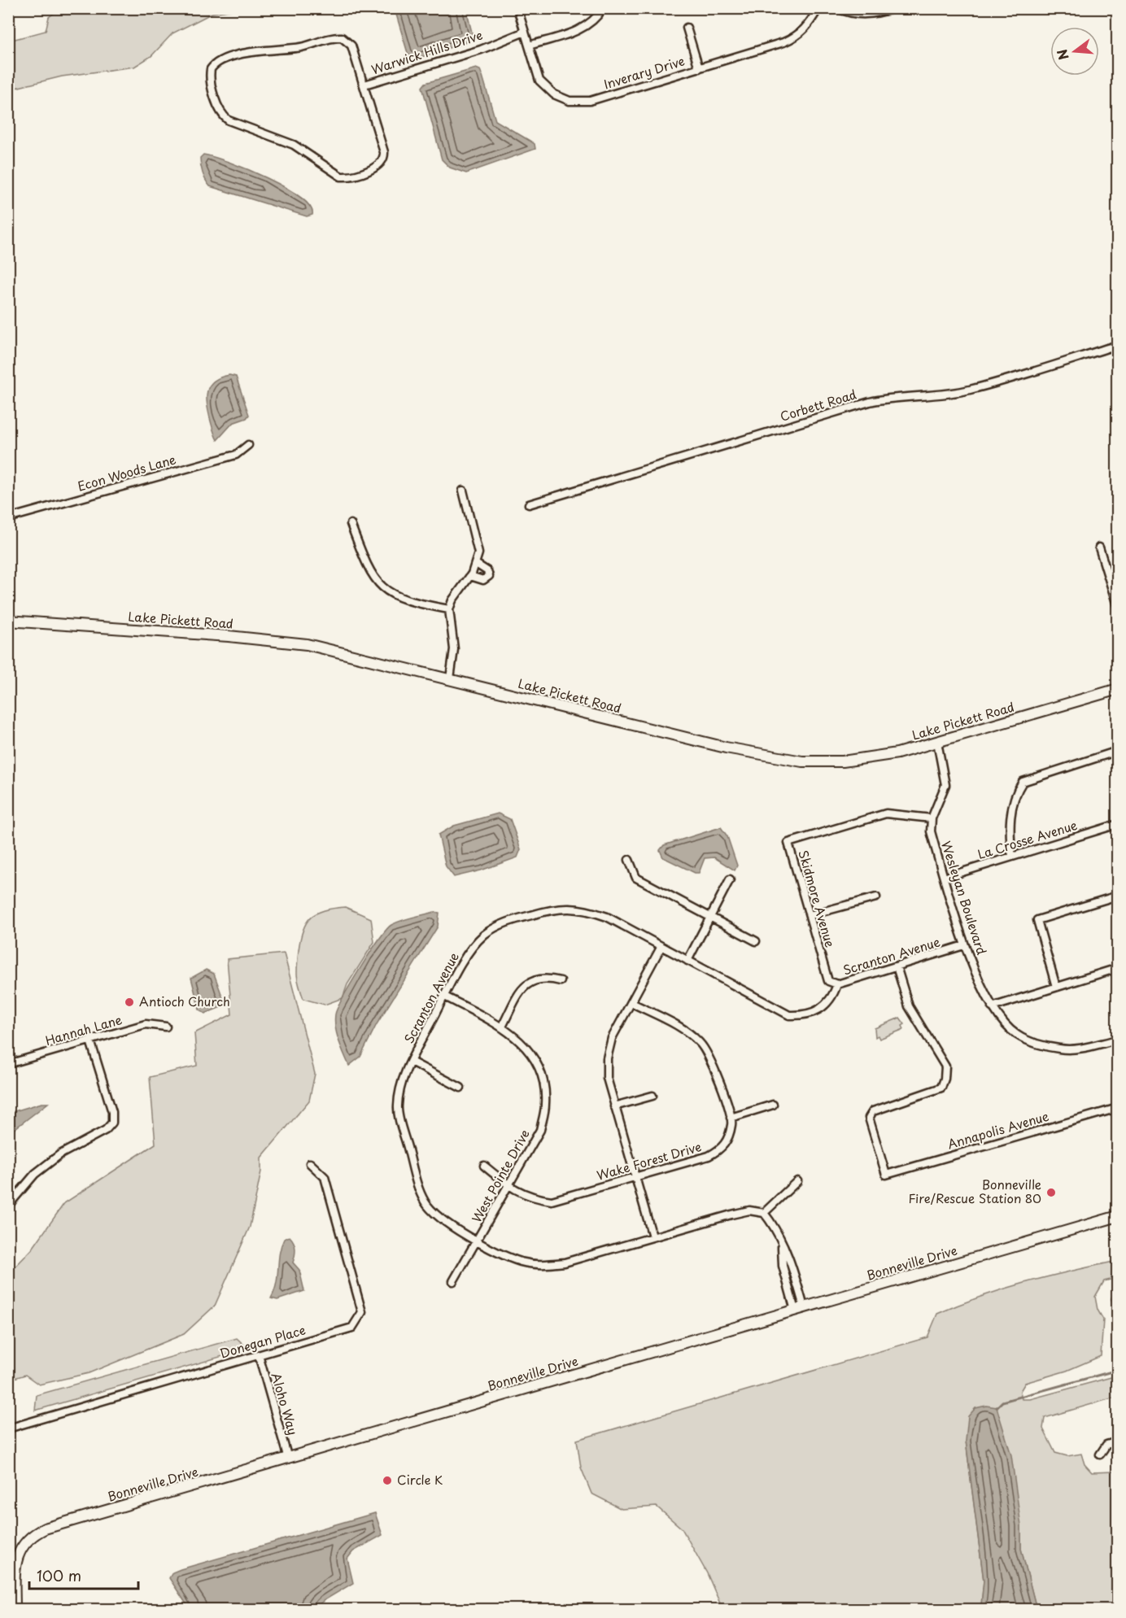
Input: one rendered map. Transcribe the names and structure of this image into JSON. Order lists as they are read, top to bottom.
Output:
{
  "streets": {
    "street": [
      "Warwick Hills Drive",
      "Inverary Drive",
      "Corbett Road",
      "Econ Woods Lane",
      "Lake Pickett Road",
      "La Crosse Avenue",
      "Wesleyan Boulevard",
      "Skidmore Avenue",
      "Scranton Avenue",
      "Hannah Lane",
      "Annapolis Avenue",
      "Wake Forest Drive",
      "West Pointe Drive",
      "Bonneville Drive",
      "Donegan Place",
      "Aloho Way"
    ]
  },
  "crossings": [
    ["Warwick Hills Drive", "Inverary Drive"],
    ["Lake Pickett Road", "Wesleyan Boulevard"],
    ["La Crosse Avenue", "Wesleyan Boulevard"],
    ["Wesleyan Boulevard", "Skidmore Avenue"],
    ["Wesleyan Boulevard", "Scranton Avenue"],
    ["Skidmore Avenue", "Scranton Avenue"],
    ["Scranton Avenue", "Annapolis Avenue"],
    ["Scranton Avenue", "West Pointe Drive"],
    ["Wake Forest Drive", "West Pointe Drive"],
    ["Bonneville Drive", "Aloho Way"],
    ["Donegan Place", "Aloho Way"]
  ],
  "places": ["Antioch Church", "Bonneville Fire/Rescue Station 80", "Circle K"],
  "scale_bar": "100 m",
  "north": "left"
}
